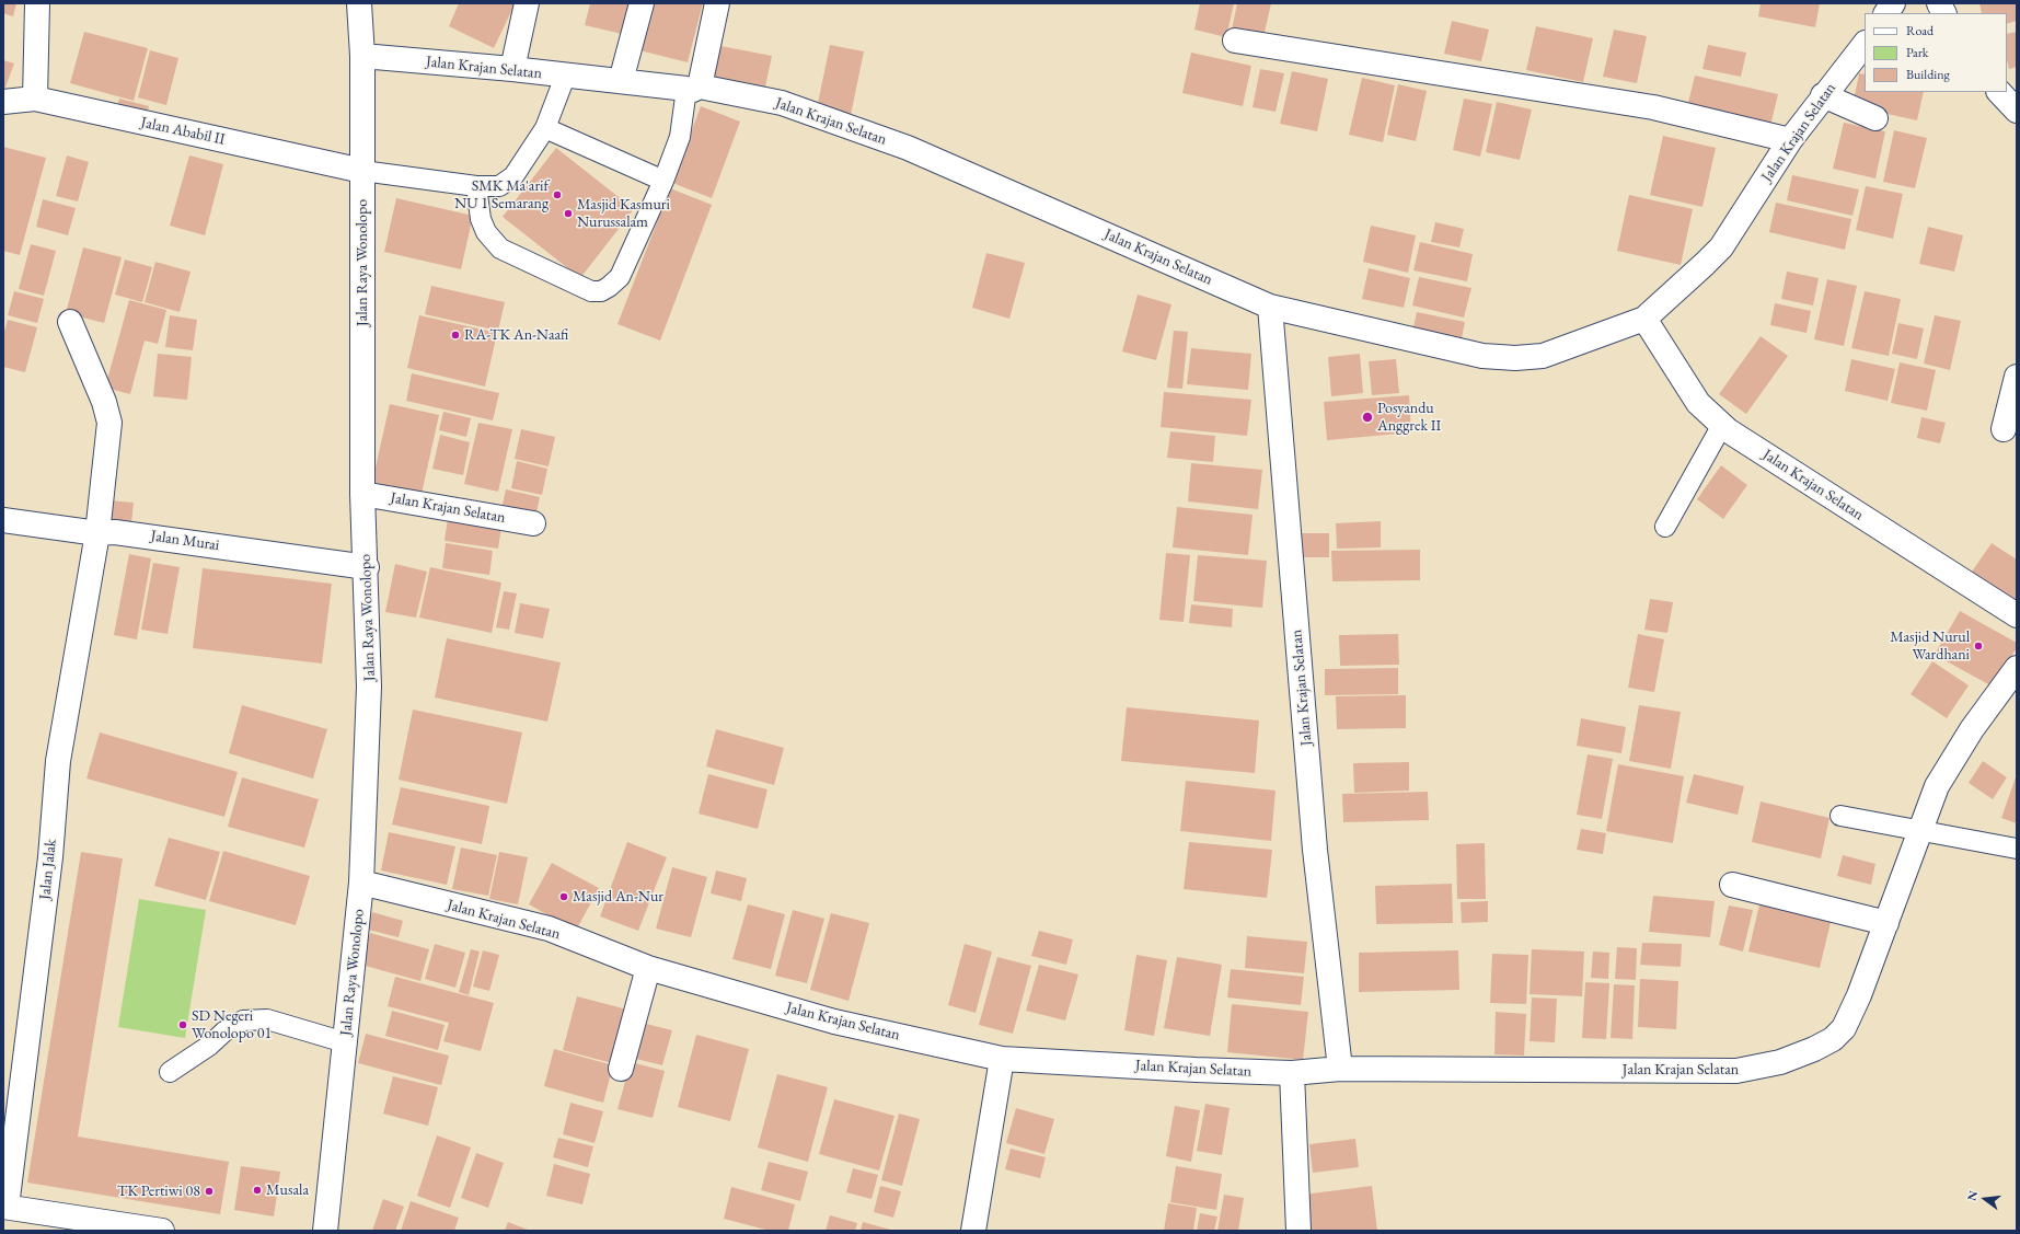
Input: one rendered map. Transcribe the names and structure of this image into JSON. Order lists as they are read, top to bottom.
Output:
{
  "streets": {
    "street": [
      "Jalan Krajan Selatan",
      "Jalan Ababil II",
      "Jalan Raya Wonolopo",
      "Jalan Murai",
      "Jalan Jalak"
    ]
  },
  "crossings": [
    ["Jalan Krajan Selatan", "Jalan Raya Wonolopo"],
    ["Jalan Ababil II", "Jalan Raya Wonolopo"],
    ["Jalan Raya Wonolopo", "Jalan Murai"],
    ["Jalan Murai", "Jalan Jalak"]
  ],
  "places": [
    "SMK Ma'arif NU 1 Semarang",
    "Masjid Kasmuri Nurussalam",
    "RA-TK An-Naafi",
    "Posyandu Anggrek II",
    "Masjid Nurul Wardhani",
    "Masjid An-Nur",
    "SD Negeri Wonolopo 01",
    "Musala",
    "TK Pertiwi 08"
  ],
  "legend": ["Road", "Park", "Building"],
  "north": "left"
}
